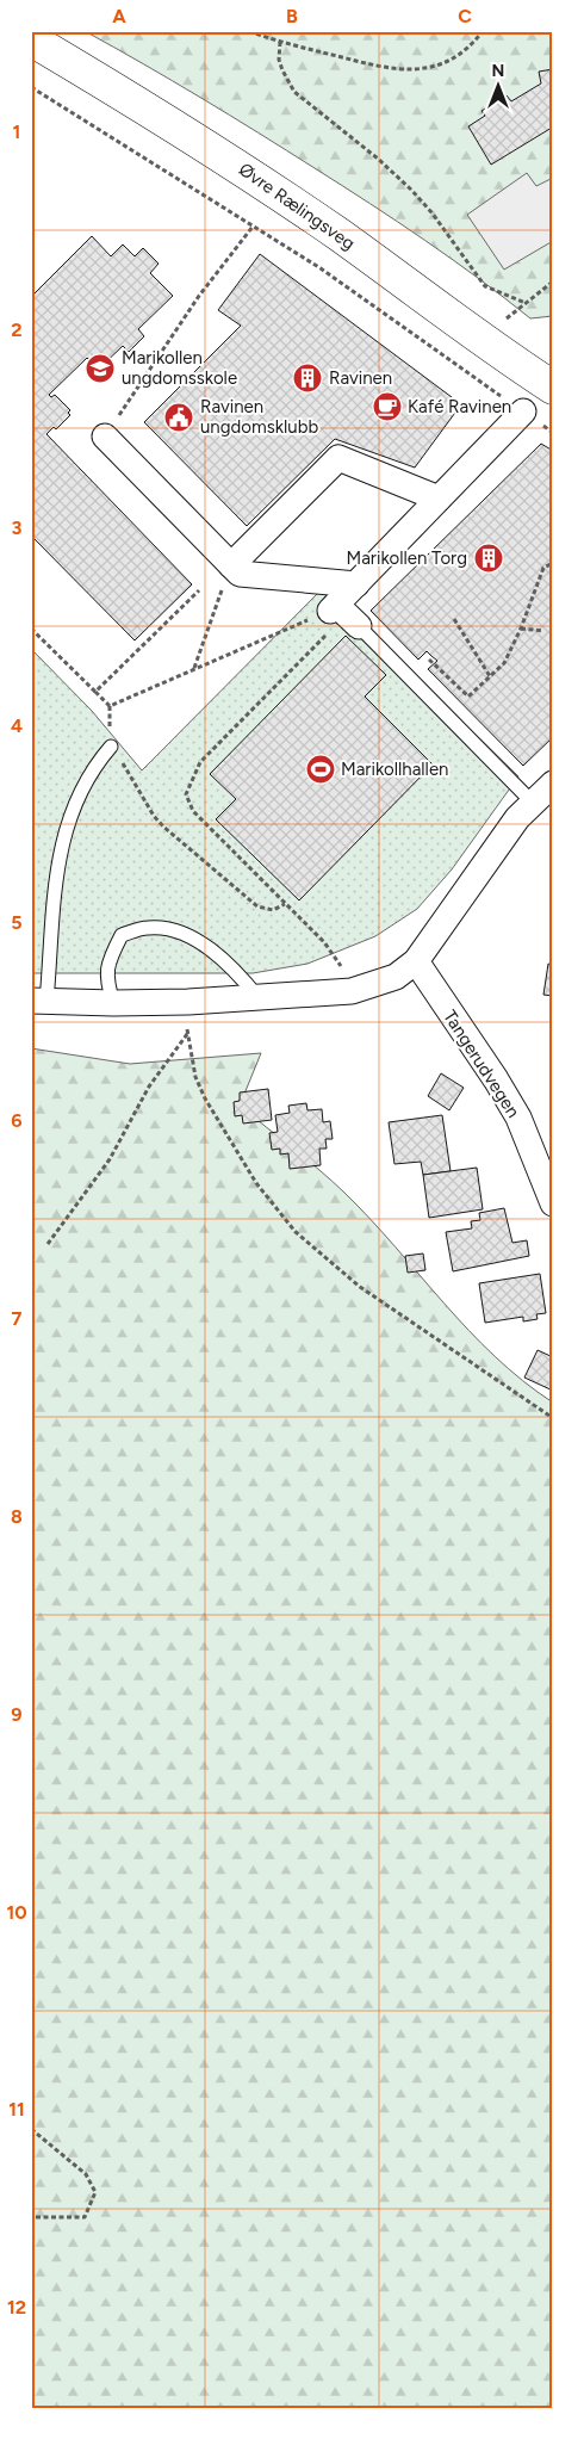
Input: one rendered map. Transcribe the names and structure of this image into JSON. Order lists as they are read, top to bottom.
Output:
{
  "streets": {
    "main road": ["Øvre Rælingsveg"],
    "street": ["Tangerudvegen"]
  },
  "places": {
    "school or university": ["Marikollen ungdomsskole"],
    "building": ["Ravinen", "Marikollen Torg"],
    "cafe": ["Kafé Ravinen"],
    "public building": ["Ravinen ungdomsklubb"],
    "sports": ["Marikollhallen"]
  },
  "north": "top",
  "grid": {
    "columns": ["A", "B", "C"],
    "rows": [
      "1",
      "2",
      "3",
      "4",
      "5",
      "6",
      "7",
      "8",
      "9",
      "10",
      "11",
      "12"
    ]
  }
}
